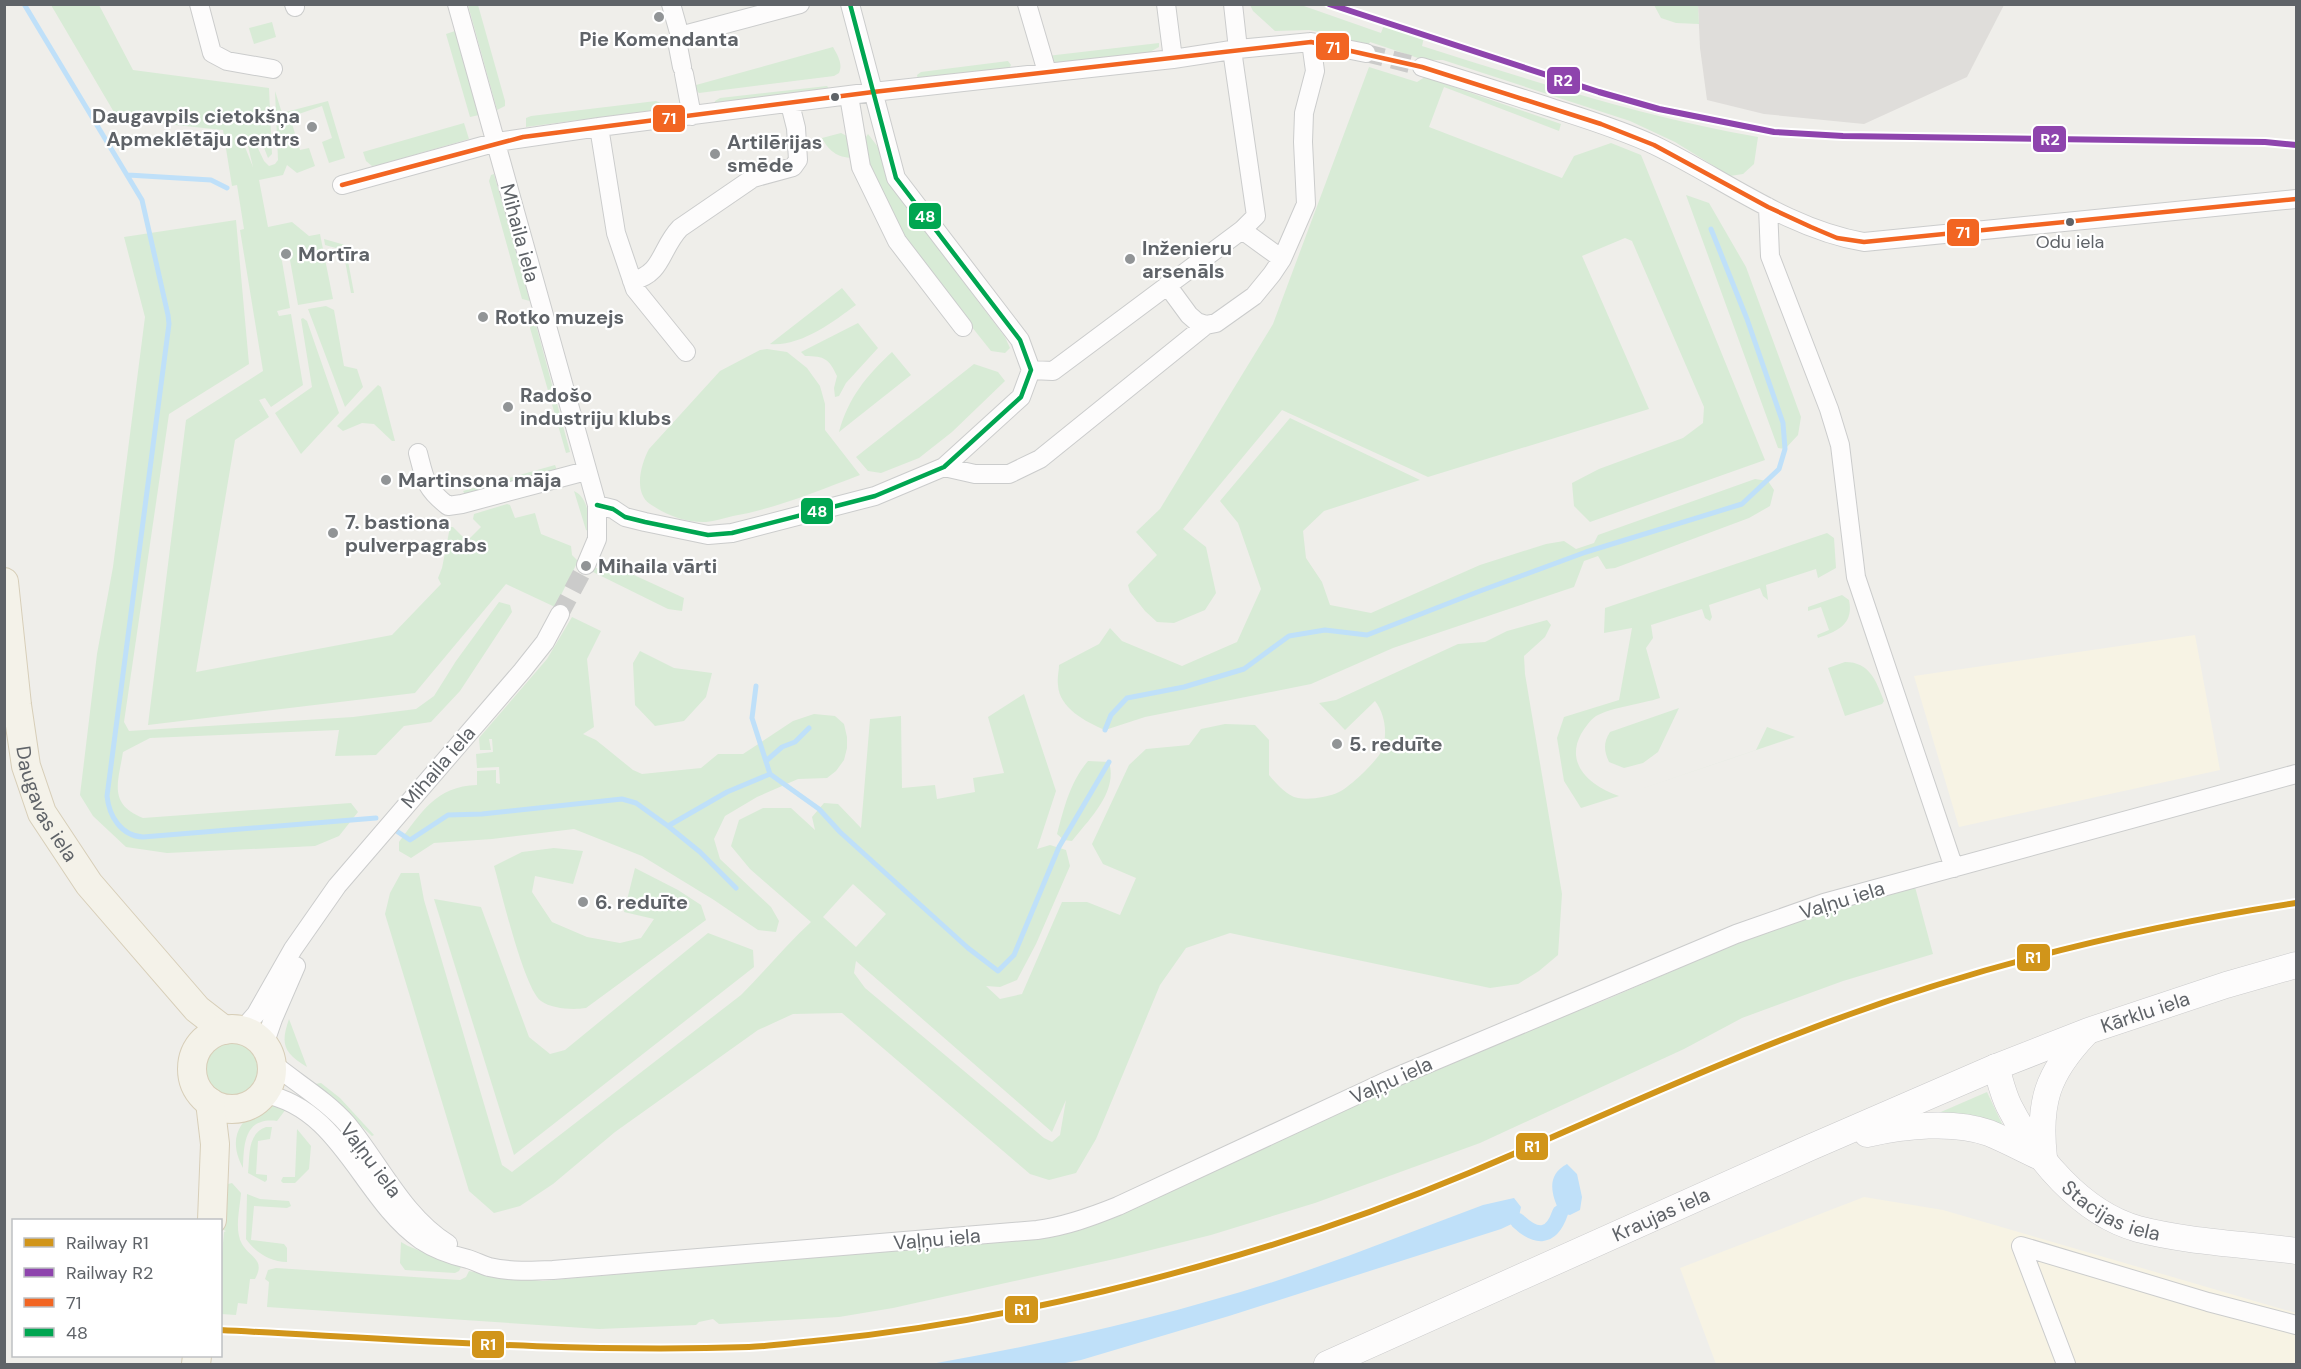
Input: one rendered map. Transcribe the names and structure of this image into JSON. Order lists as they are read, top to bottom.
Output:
{
  "streets": {
    "main road": ["Daugavas iela"],
    "street": [
      "Mihaila iela",
      "Vaļņu iela",
      "Kārklu iela",
      "Stacijas iela",
      "Kraujas iela"
    ]
  },
  "crossings": [
    ["Mihaila iela", "Daugavas iela"],
    ["Mihaila iela", "Vaļņu iela"],
    ["Daugavas iela", "Vaļņu iela"],
    ["Kārklu iela", "Stacijas iela"],
    ["Kārklu iela", "Kraujas iela"],
    ["Stacijas iela", "Kraujas iela"]
  ],
  "places": [
    "Pie Komendanta",
    "Daugavpils cietokšņa Apmeklētāju centrs",
    "Artilērijas smēde",
    "Odu iela",
    "Mortīra",
    "Inženieru arsenāls",
    "Rotko muzejs",
    "Radošo industriju klubs",
    "Martinsona māja",
    "7. bastiona pulverpagrabs",
    "Mihaila vārti",
    "5. reduīte",
    "6. reduīte"
  ],
  "lines": [
    "rail line R2",
    "transit line 48",
    "transit line 71",
    "rail line R1"
  ],
  "legend": [
    "Railway R1",
    "Railway R2",
    "71",
    "48"
  ]
}
